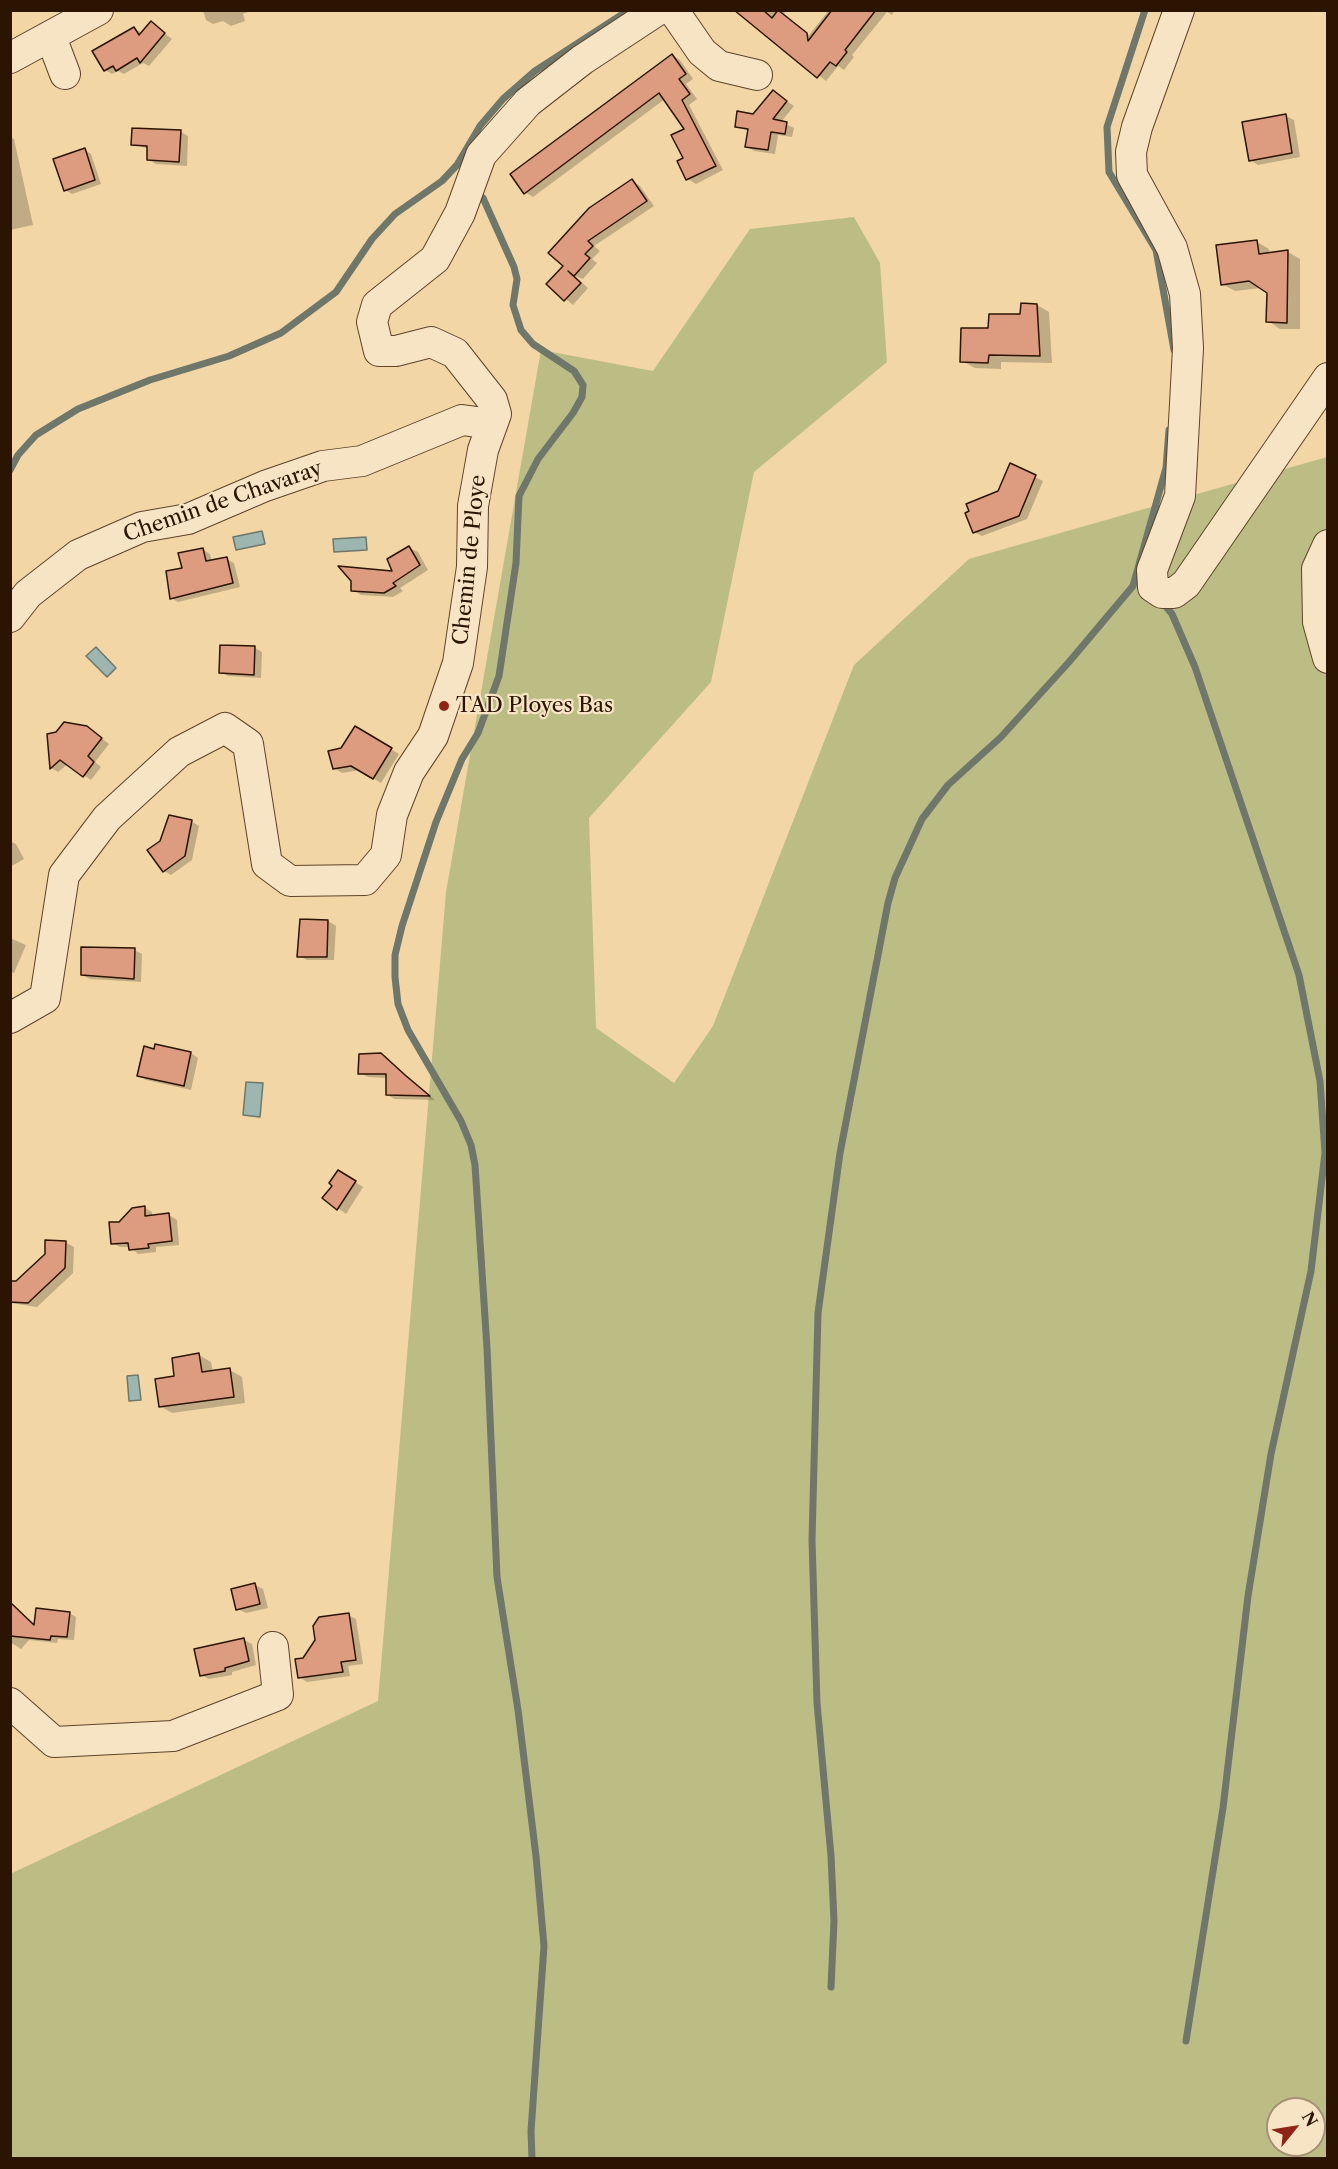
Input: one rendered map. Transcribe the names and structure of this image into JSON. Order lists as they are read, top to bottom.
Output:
{
  "streets": {
    "street": ["Chemin de Chavaray", "Chemin de Ploye"]
  },
  "crossings": [
    ["Chemin de Chavaray", "Chemin de Ploye"]
  ],
  "places": ["TAD Ployes Bas"],
  "north": "top right"
}
